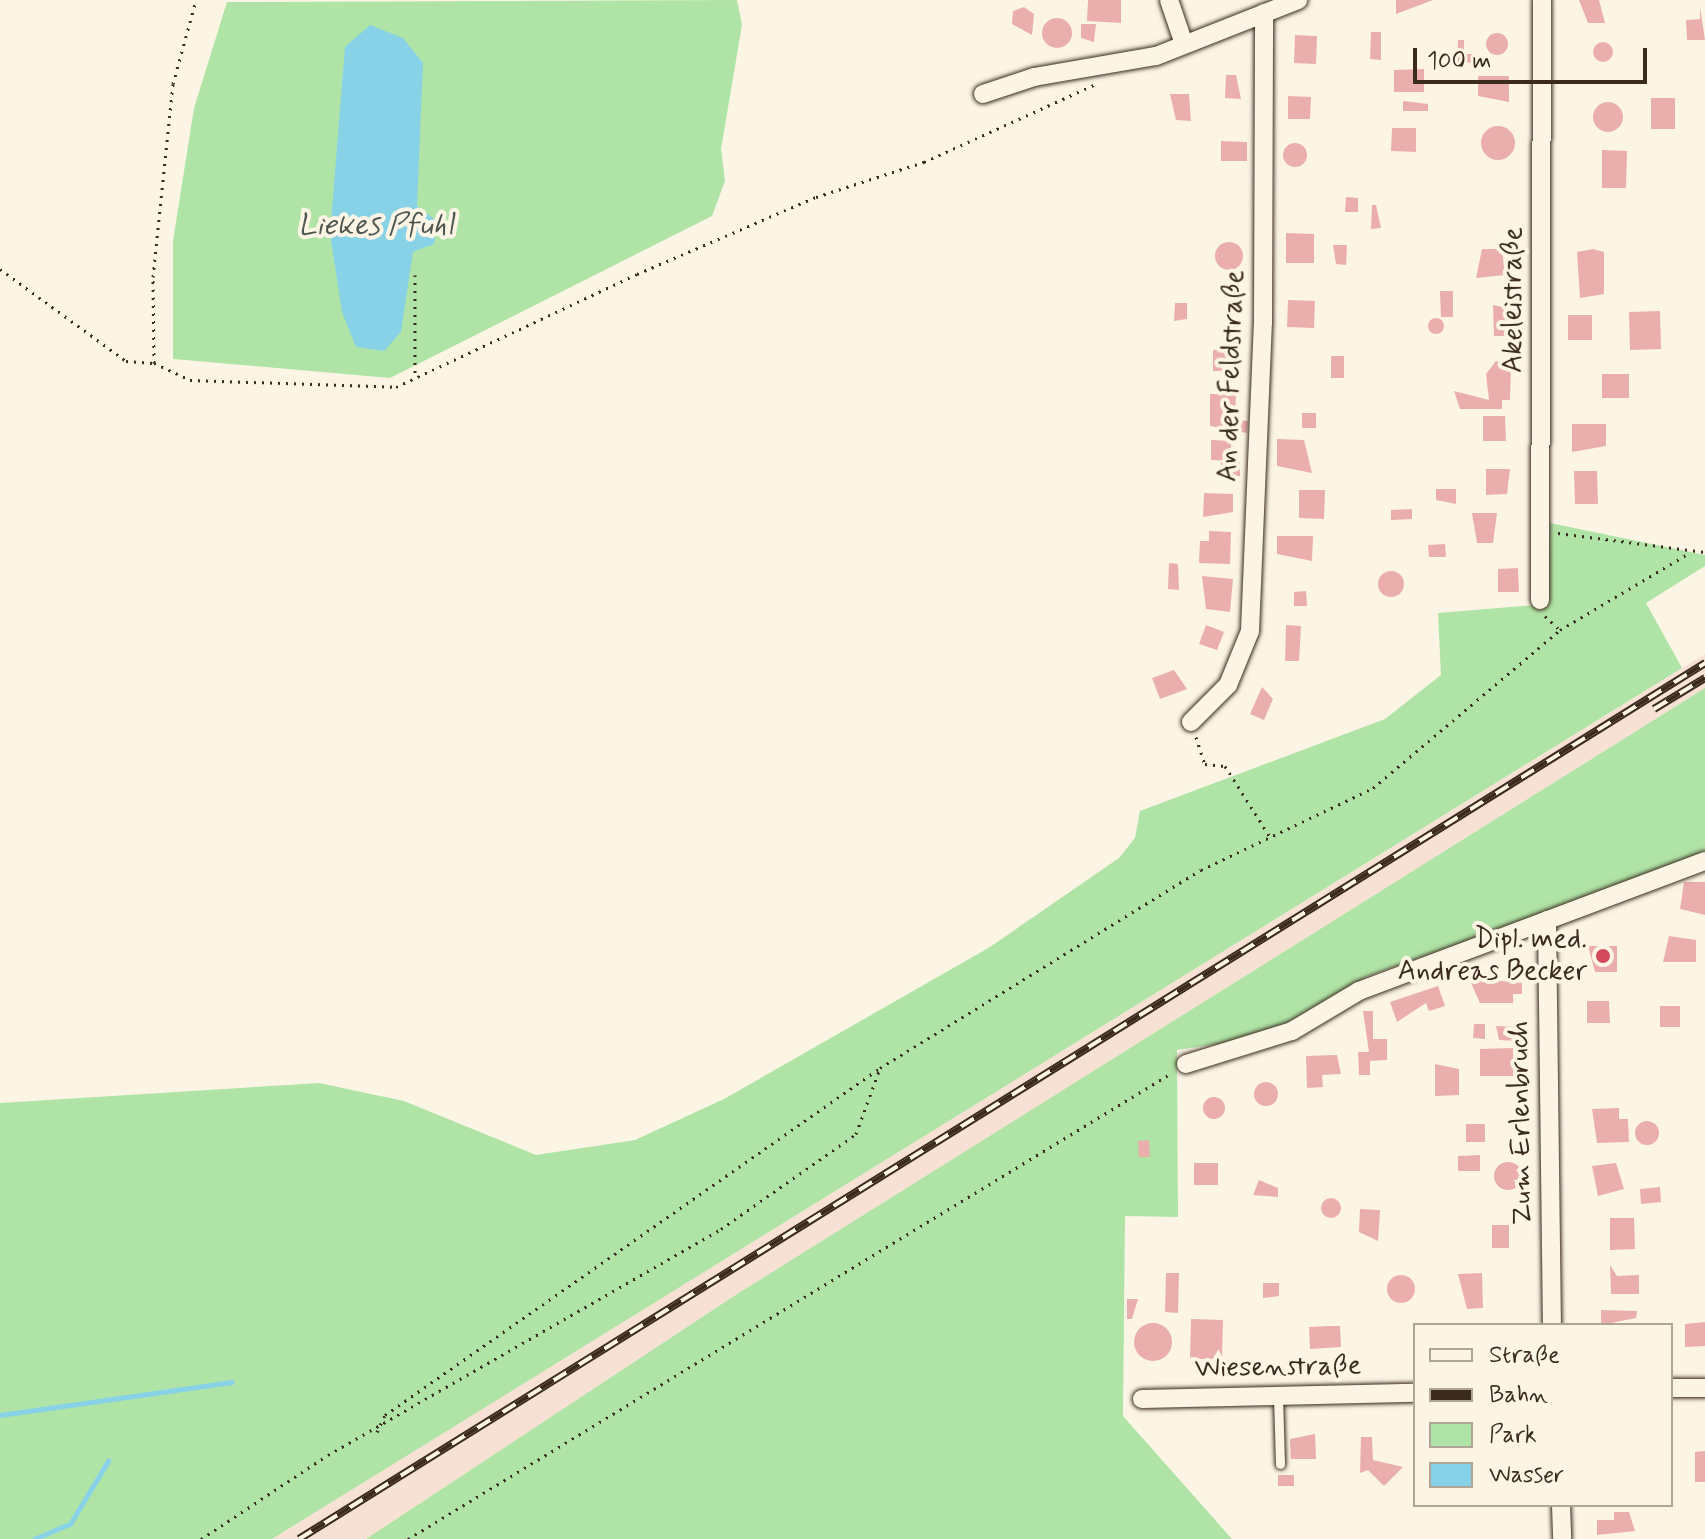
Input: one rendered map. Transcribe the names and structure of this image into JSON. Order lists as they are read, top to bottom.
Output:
{
  "streets": {
    "street": [
      "Akeleistraße",
      "An der Feldstraße",
      "Zum Erlenbruch",
      "Wiesenstraße"
    ]
  },
  "water": ["Liekes Pfuhl"],
  "places": ["Dipl. med. Andreas Becker"],
  "legend": [
    "Straße",
    "Bahn",
    "Park",
    "Wasser"
  ],
  "scale_bar": "100 m"
}
